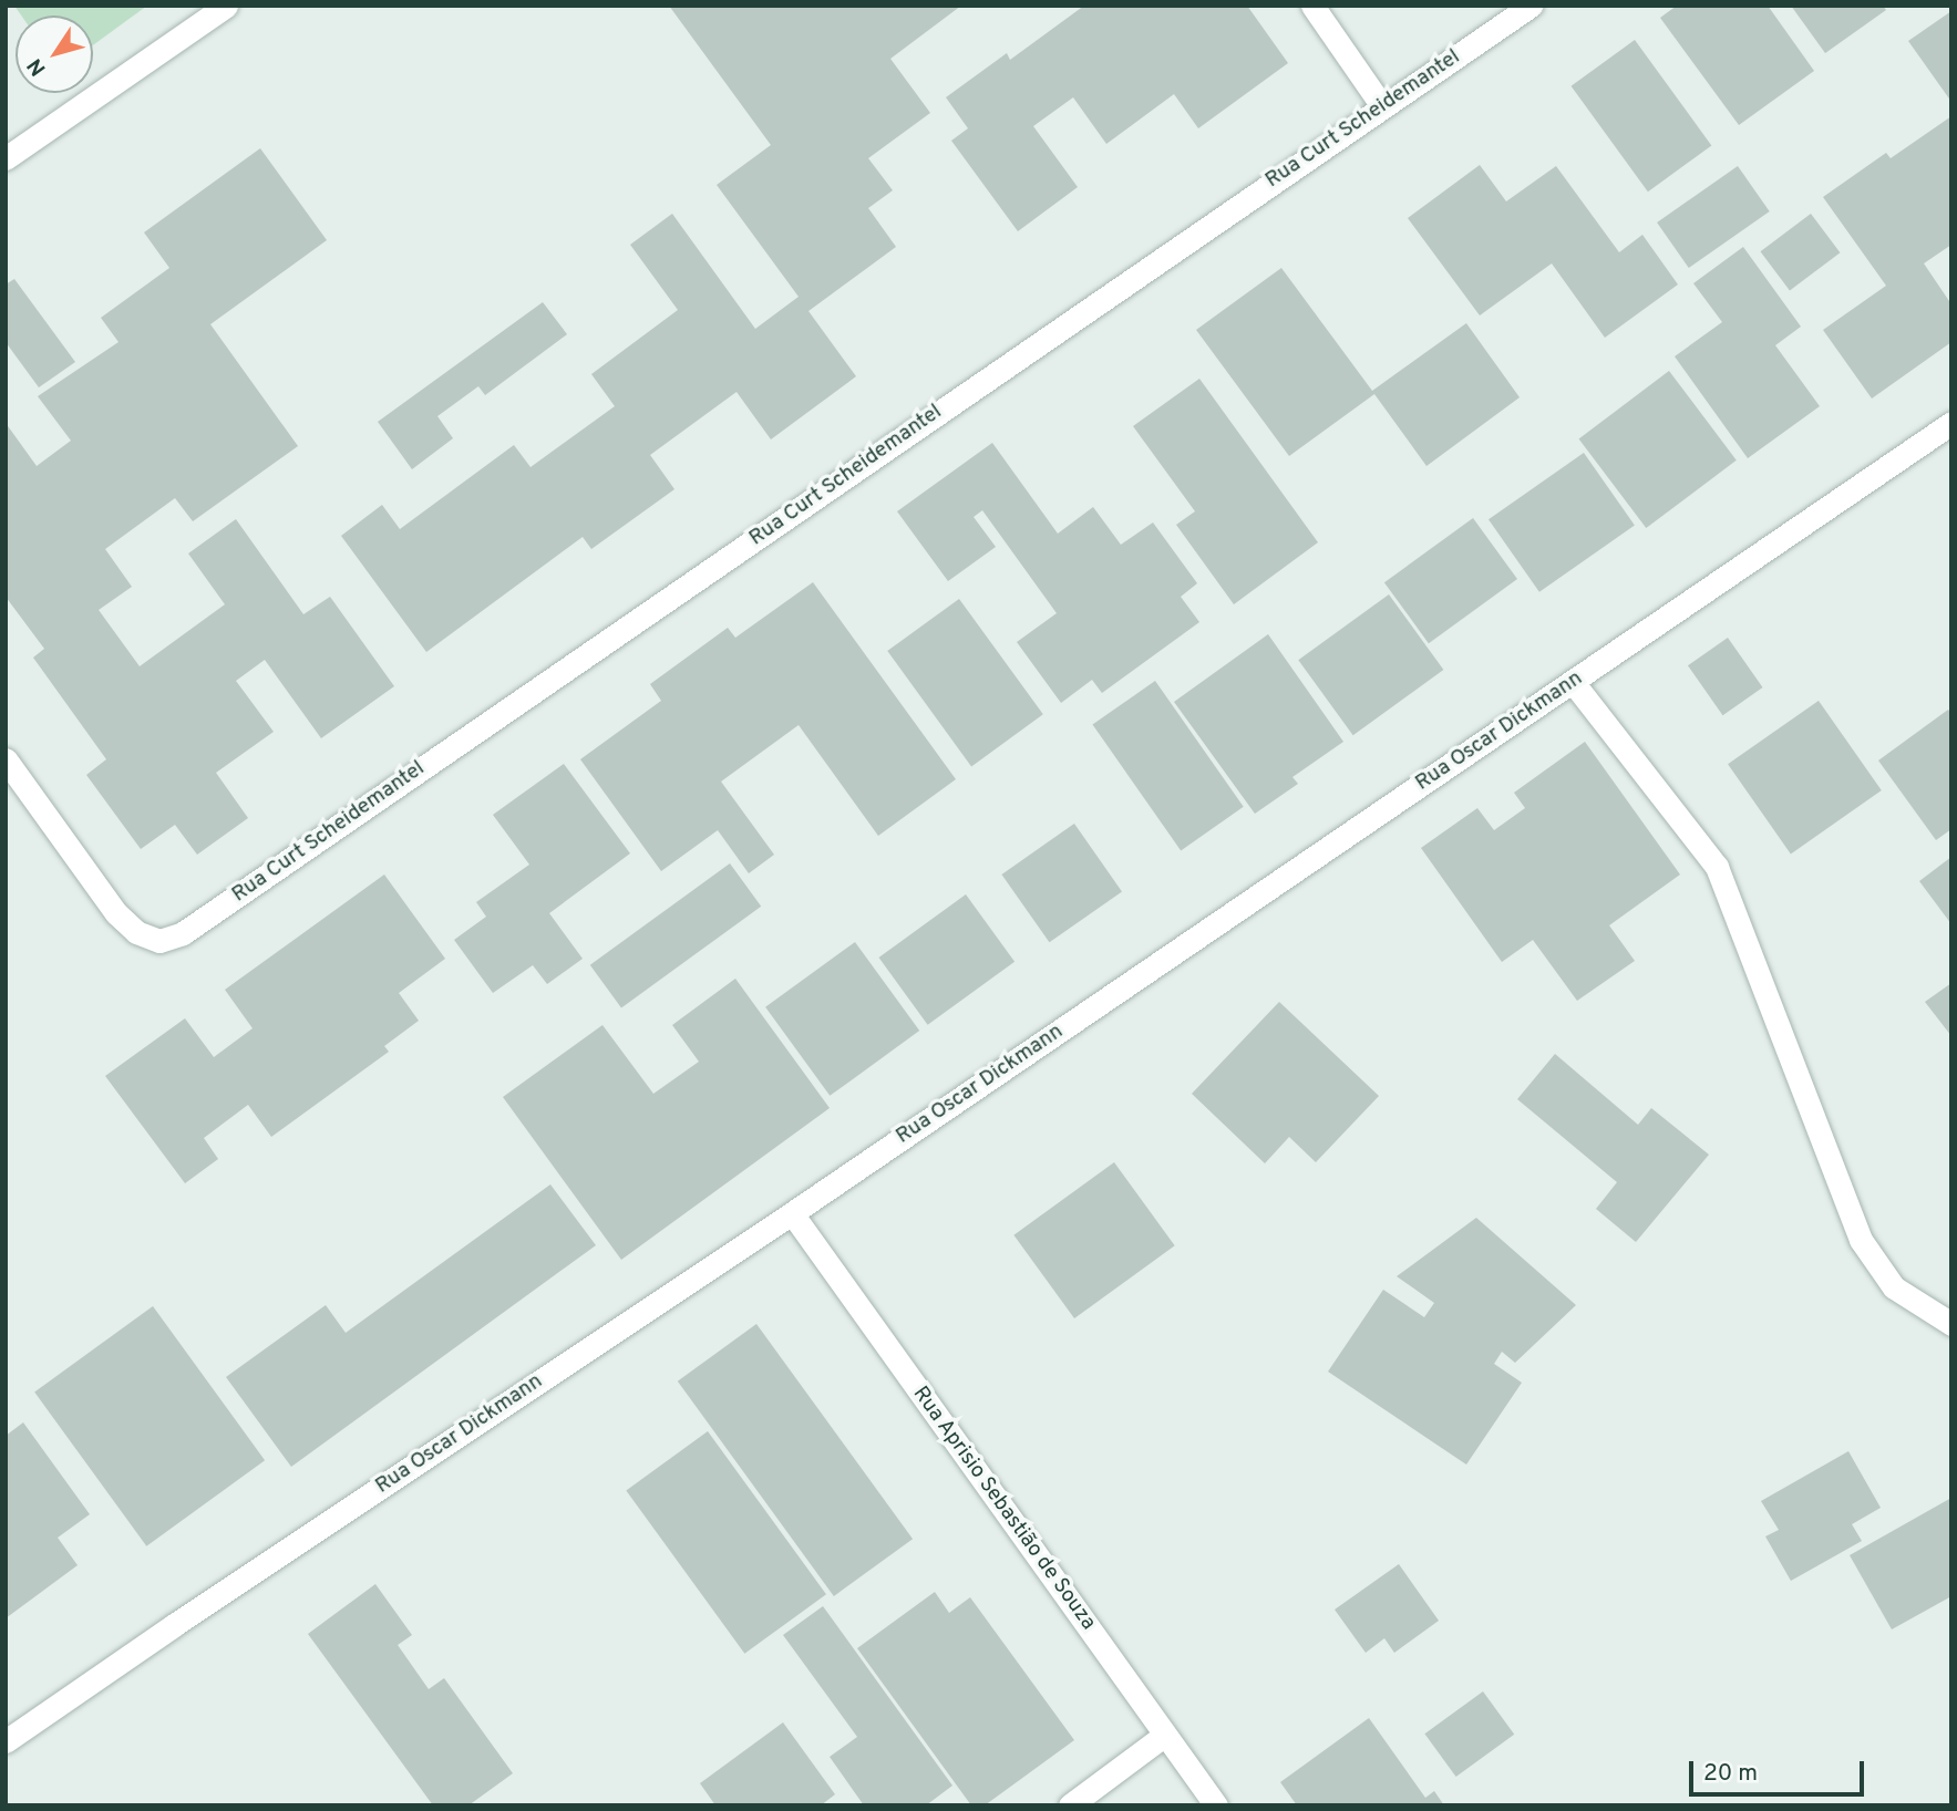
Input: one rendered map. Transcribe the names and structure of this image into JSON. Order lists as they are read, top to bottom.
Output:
{
  "streets": {
    "street": ["Rua Curt Scheidemantel", "Rua Oscar Dickmann", "Rua Aprisio Sebastião de Souza"]
  },
  "crossings": [
    ["Rua Oscar Dickmann", "Rua Aprisio Sebastião de Souza"]
  ],
  "scale_bar": "20 m",
  "north": "bottom left"
}
